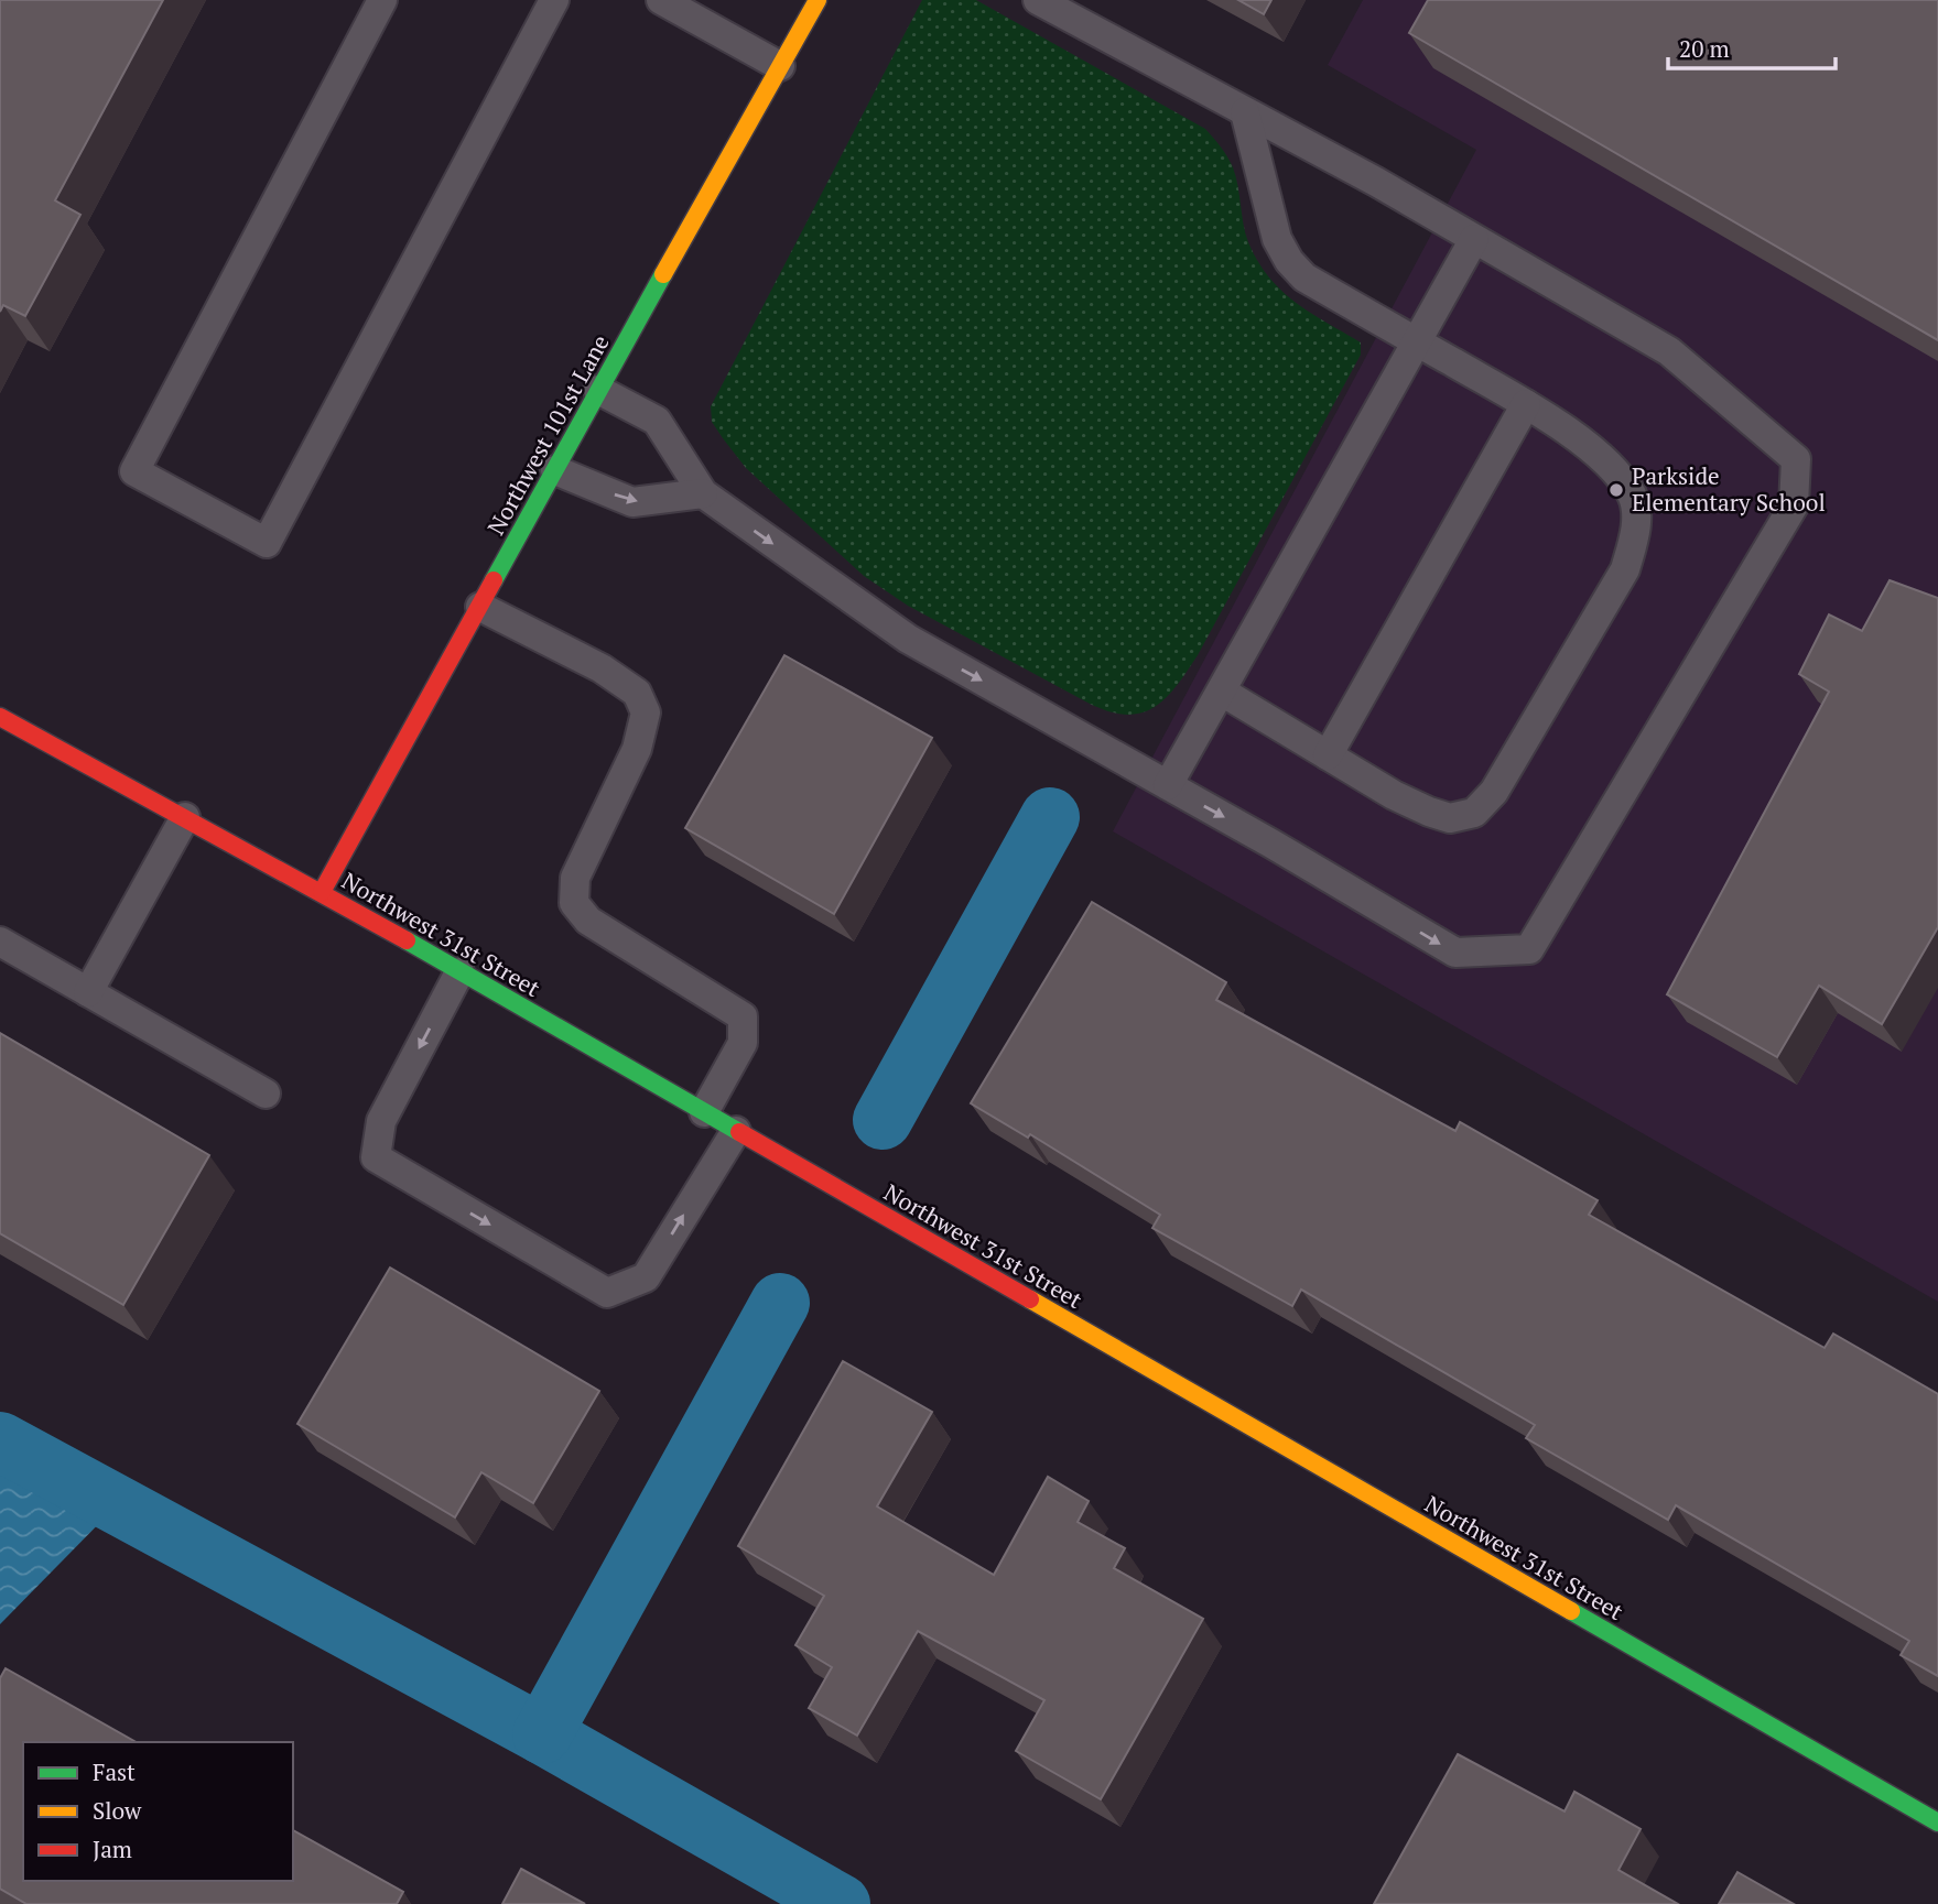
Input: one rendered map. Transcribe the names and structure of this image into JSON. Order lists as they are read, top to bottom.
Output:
{
  "streets": {
    "street": ["Northwest 101st Lane", "Northwest 31st Street"]
  },
  "crossings": [
    ["Northwest 101st Lane", "Northwest 31st Street"]
  ],
  "places": ["Parkside Elementary School"],
  "legend": ["Fast", "Slow", "Jam"],
  "scale_bar": "20 m"
}
